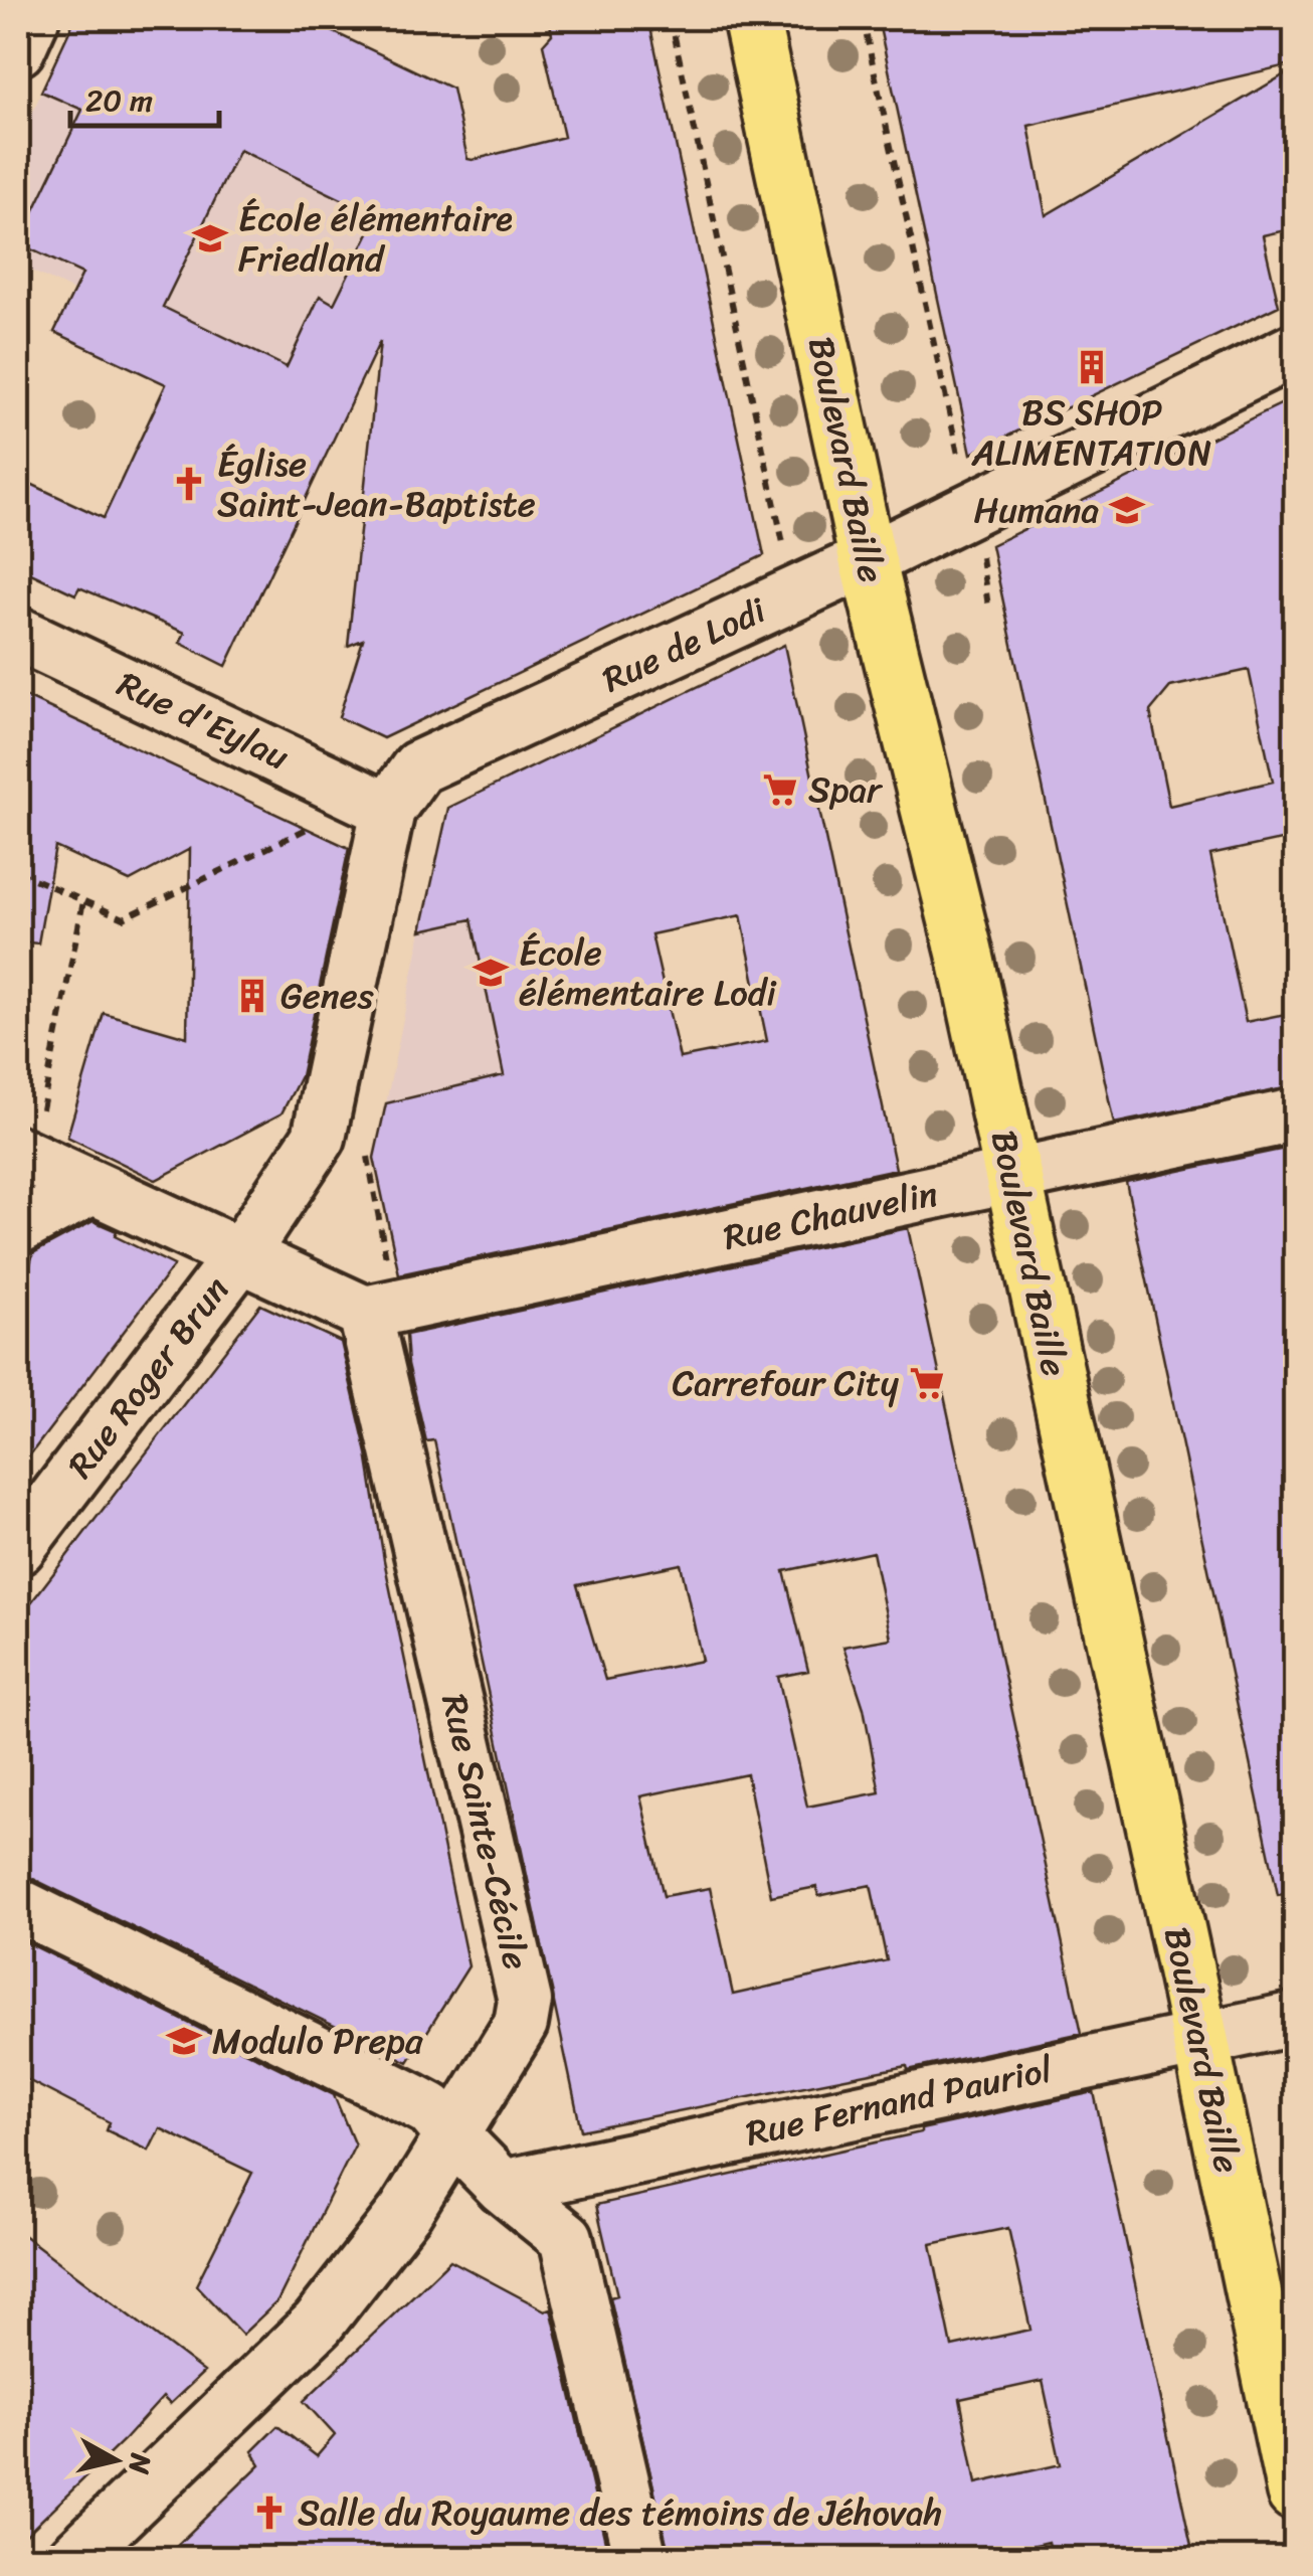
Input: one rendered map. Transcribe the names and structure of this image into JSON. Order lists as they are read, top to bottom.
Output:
{
  "streets": {
    "main road": ["Boulevard Baille"],
    "street": [
      "Rue de Lodi",
      "Rue d'Eylau",
      "Rue Chauvelin",
      "Rue Roger Brun",
      "Rue Sainte-Cécile",
      "Rue Fernand Pauriol"
    ]
  },
  "crossings": [
    ["Boulevard Baille", "Rue de Lodi"],
    ["Boulevard Baille", "Rue Chauvelin"],
    ["Boulevard Baille", "Rue Fernand Pauriol"],
    ["Rue de Lodi", "Rue d'Eylau"],
    ["Rue Chauvelin", "Rue Sainte-Cécile"]
  ],
  "places": {
    "school or university": [
      "École élémentaire Friedland",
      "Humana",
      "École élémentaire Lodi",
      "Modulo Prepa"
    ],
    "building": ["BS SHOP ALIMENTATION", "Genes"],
    "church": ["Église Saint-Jean-Baptiste", "Salle du Royaume des témoins de Jéhovah"],
    "supermarket": ["Spar", "Carrefour City"]
  },
  "scale_bar": "20 m",
  "north": "right"
}
